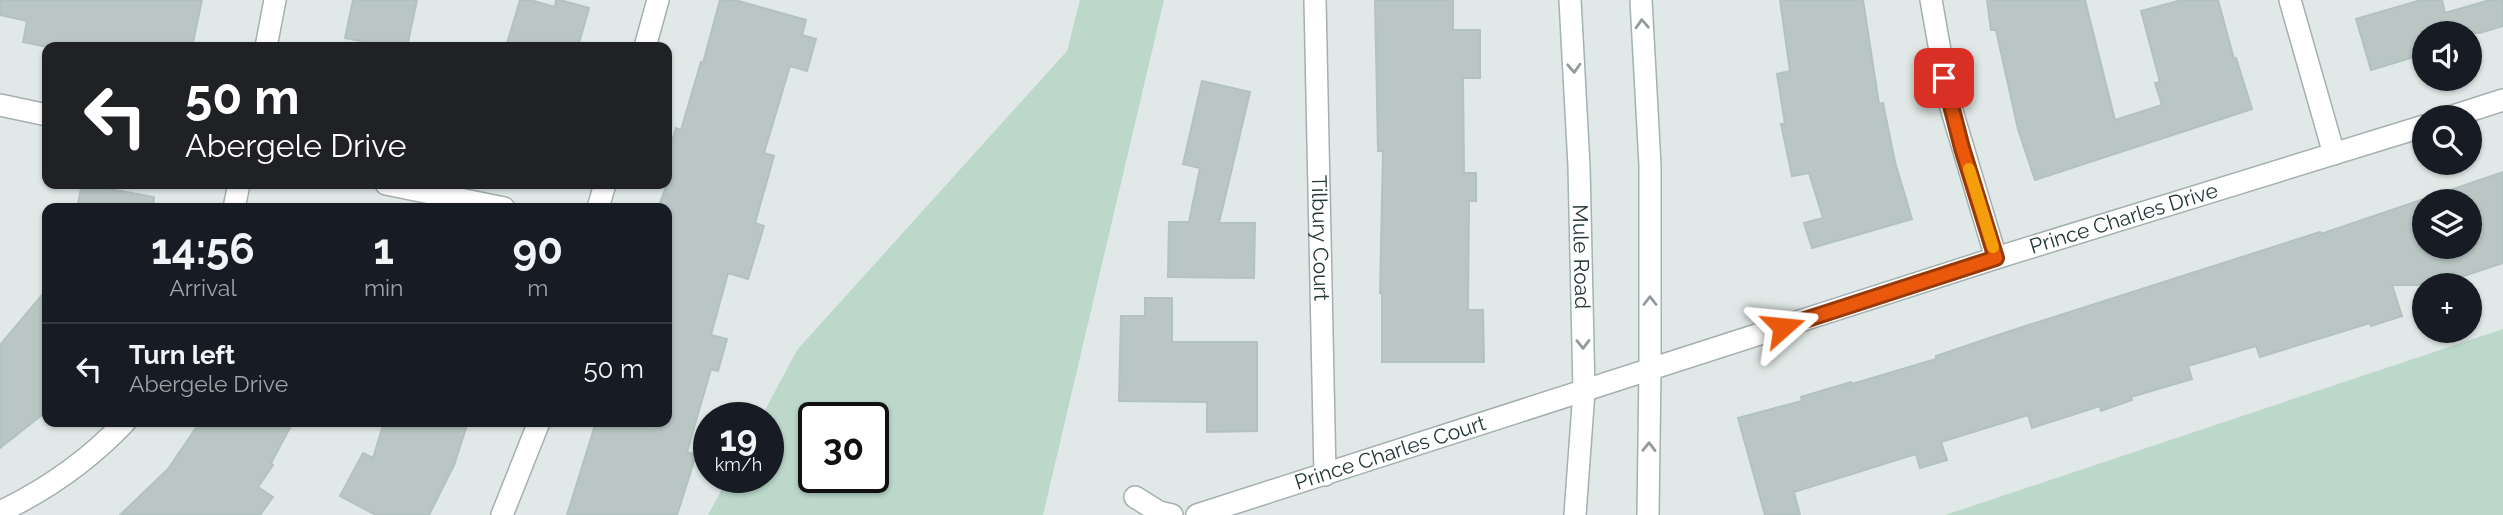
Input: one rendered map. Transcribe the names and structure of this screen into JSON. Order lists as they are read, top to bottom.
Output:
{
  "streets": {
    "street": [
      "Prince Charles Drive",
      "Tilbury Court",
      "Mule Road",
      "Prince Charles Court"
    ]
  },
  "crossings": [
    ["Prince Charles Drive", "Mule Road"],
    ["Prince Charles Drive", "Prince Charles Court"],
    ["Tilbury Court", "Prince Charles Court"],
    ["Mule Road", "Prince Charles Court"]
  ],
  "page": {
    "map_buttons": "+",
    "turn": ["50 m", "Abergele Drive"],
    "eta": [
      "14:56",
      "Arrival",
      "1",
      "min",
      "90",
      "m"
    ],
    "list": [
      {
        "name": "Turn left",
        "note": "Abergele Drive",
        "value": "50 m"
      }
    ],
    "speed": "19 km/h",
    "limit": "30"
  }
}
